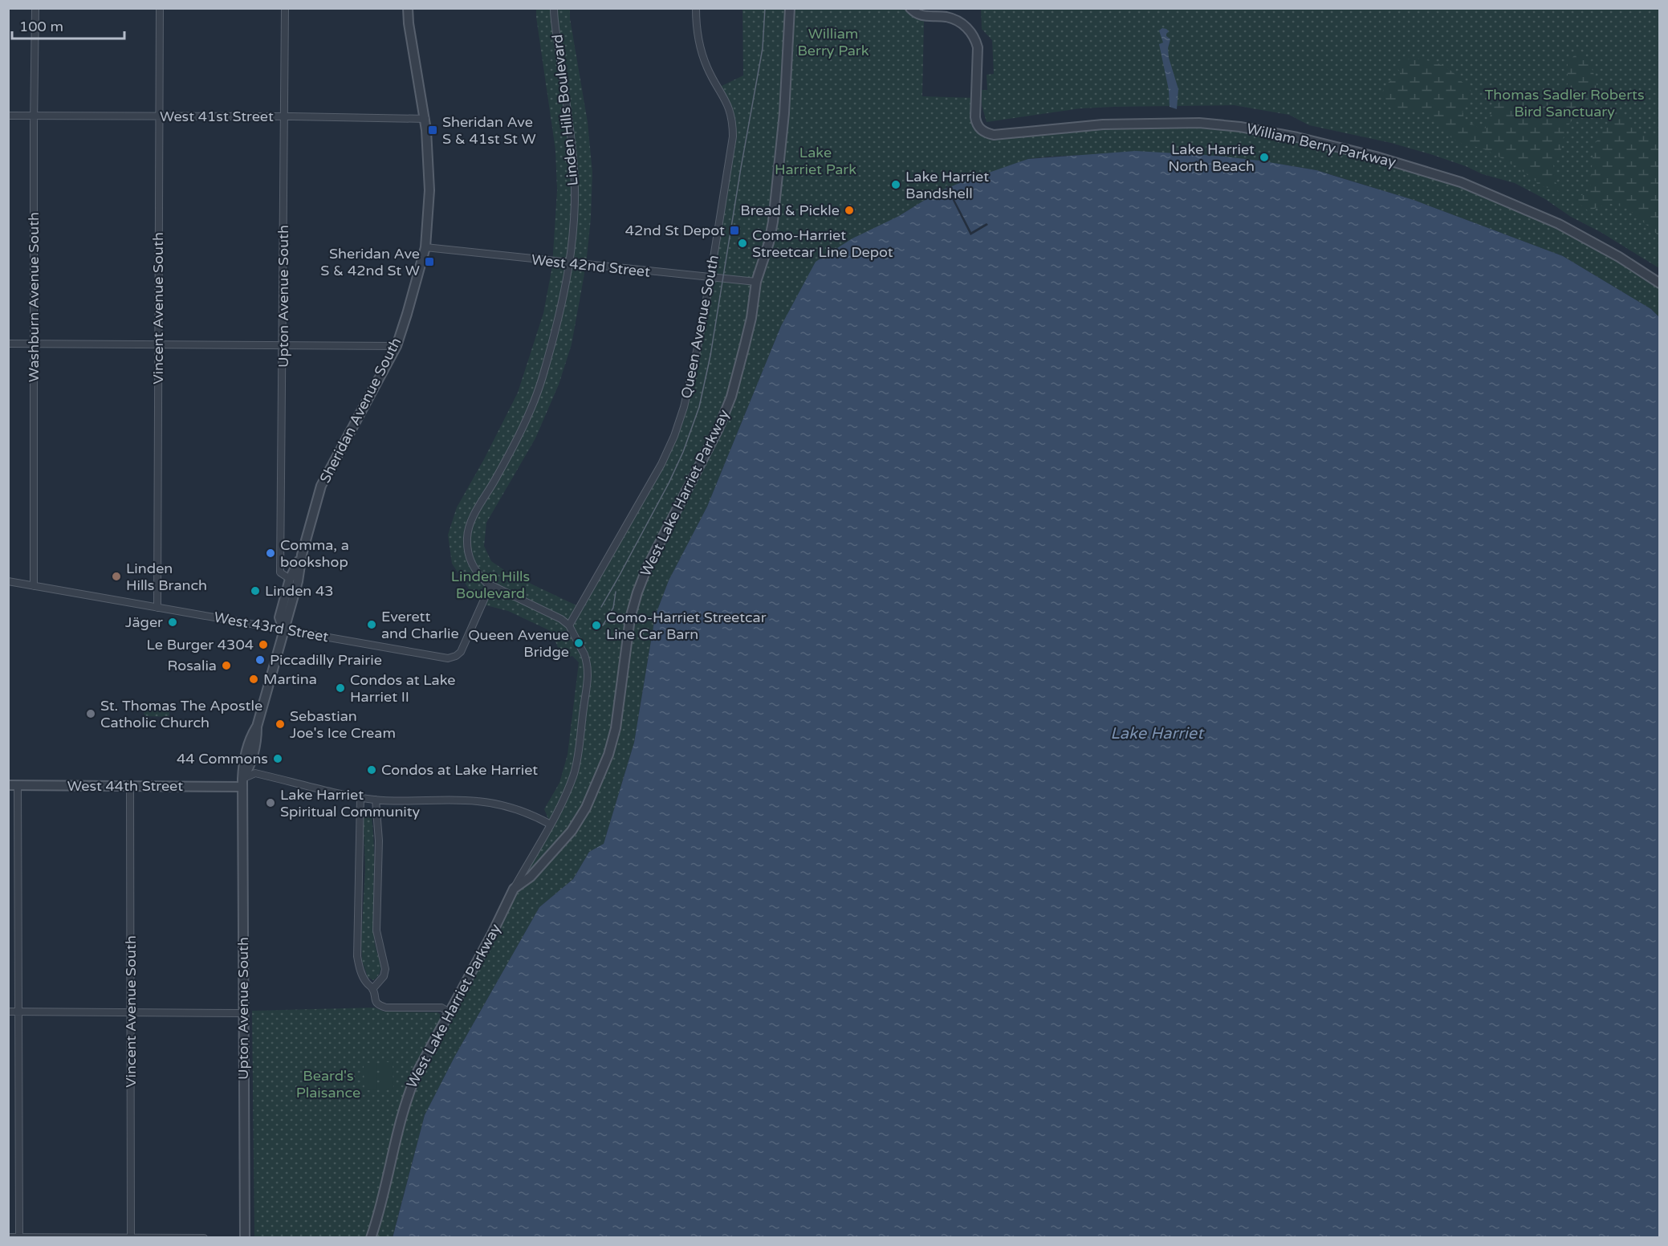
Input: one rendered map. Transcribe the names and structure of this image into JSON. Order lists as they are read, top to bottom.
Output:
{
  "streets": {
    "street": [
      "Linden Hills Boulevard",
      "West 41st Street",
      "William Berry Parkway",
      "West 42nd Street",
      "Upton Avenue South",
      "Washburn Avenue South",
      "Vincent Avenue South",
      "Queen Avenue South",
      "Sheridan Avenue South",
      "West Lake Harriet Parkway",
      "West 43rd Street",
      "West 44th Street"
    ]
  },
  "crossings": [
    ["Linden Hills Boulevard", "West 42nd Street"],
    ["Linden Hills Boulevard", "Queen Avenue South"],
    ["Linden Hills Boulevard", "West Lake Harriet Parkway"],
    ["Linden Hills Boulevard", "West 43rd Street"],
    ["West 41st Street", "Upton Avenue South"],
    ["West 41st Street", "Washburn Avenue South"],
    ["West 41st Street", "Vincent Avenue South"],
    ["West 41st Street", "Sheridan Avenue South"],
    ["West 42nd Street", "Queen Avenue South"],
    ["West 42nd Street", "Sheridan Avenue South"],
    ["West 42nd Street", "West Lake Harriet Parkway"],
    ["Upton Avenue South", "Sheridan Avenue South"],
    ["Upton Avenue South", "West 43rd Street"],
    ["Upton Avenue South", "West 44th Street"],
    ["Washburn Avenue South", "West 43rd Street"],
    ["Vincent Avenue South", "West 43rd Street"],
    ["Vincent Avenue South", "West 44th Street"],
    ["Queen Avenue South", "West Lake Harriet Parkway"],
    ["Sheridan Avenue South", "West 43rd Street"],
    ["West Lake Harriet Parkway", "West 44th Street"]
  ],
  "water": ["Lake Harriet"],
  "parks": [
    "William Berry Park",
    "Thomas Sadler Roberts Bird Sanctuary",
    "Lake Harriet Park",
    "Linden Hills Boulevard",
    "Beard's Plaisance"
  ],
  "places": {
    "transit": ["Sheridan Ave S & 41st St W", "42nd St Depot", "Sheridan Ave S & 42nd St W"],
    "other": [
      "Lake Harriet North Beach",
      "Lake Harriet Bandshell",
      "Bread & Pickle",
      "Como-Harriet Streetcar Line Depot",
      "Comma, a bookshop",
      "Linden Hills Branch",
      "Linden 43",
      "Jäger",
      "Everett and Charlie",
      "Como-Harriet Streetcar Line Car Barn",
      "Queen Avenue Bridge",
      "Le Burger 4304",
      "Piccadilly Prairie",
      "Rosalia",
      "Martina",
      "Condos at Lake Harriet II",
      "St. Thomas The Apostle Catholic Church",
      "Sebastian Joe's Ice Cream",
      "44 Commons",
      "Condos at Lake Harriet",
      "Lake Harriet Spiritual Community"
    ]
  },
  "scale_bar": "100 m"
}
